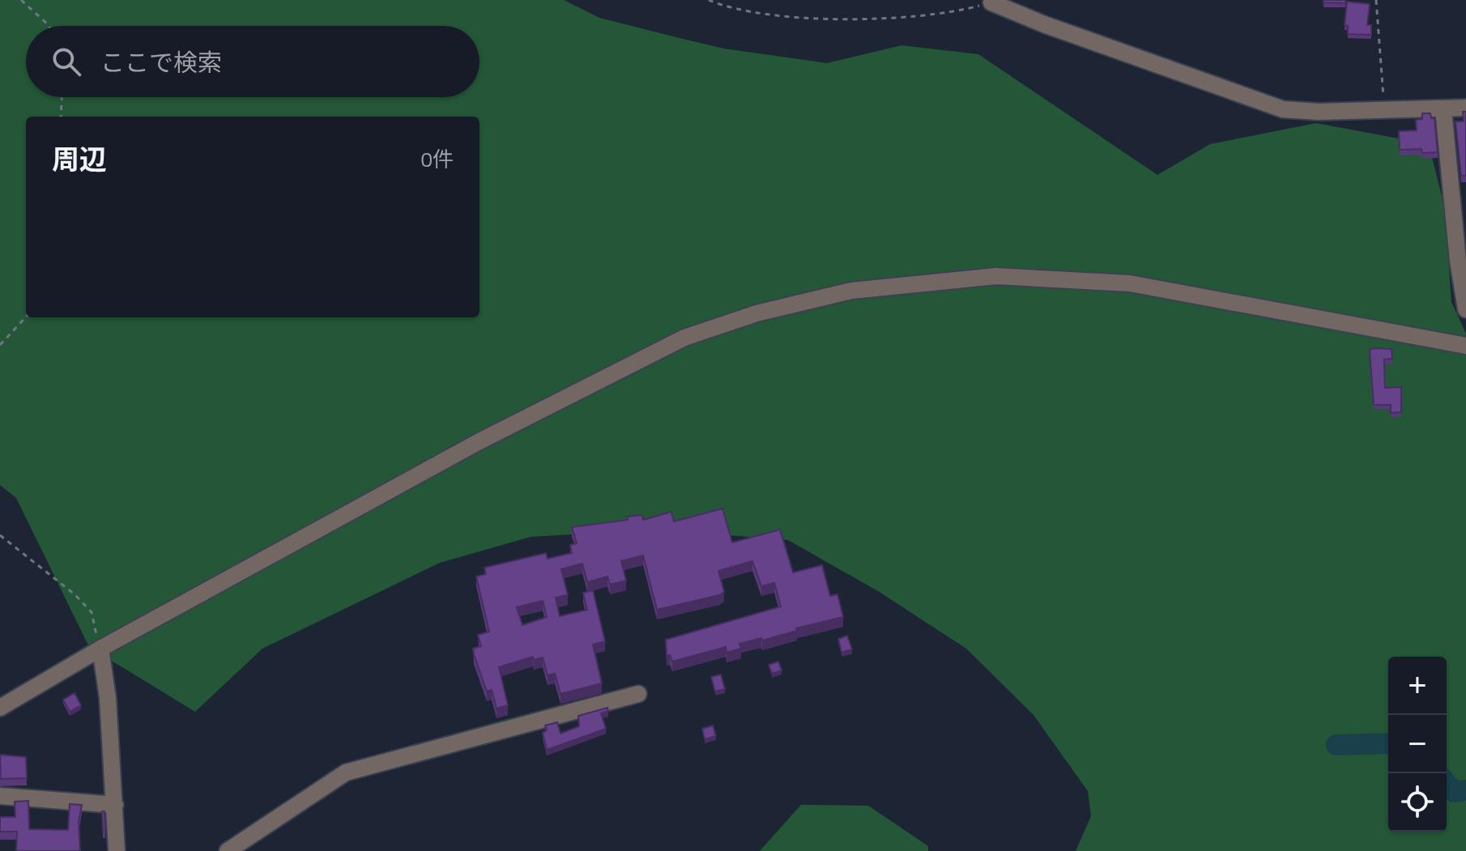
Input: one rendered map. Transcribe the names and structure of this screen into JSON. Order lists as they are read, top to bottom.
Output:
{
  "page": {
    "search": "ここで検索",
    "heading": ["周辺", "0件"],
    "map_buttons": ["+", "−"]
  }
}
